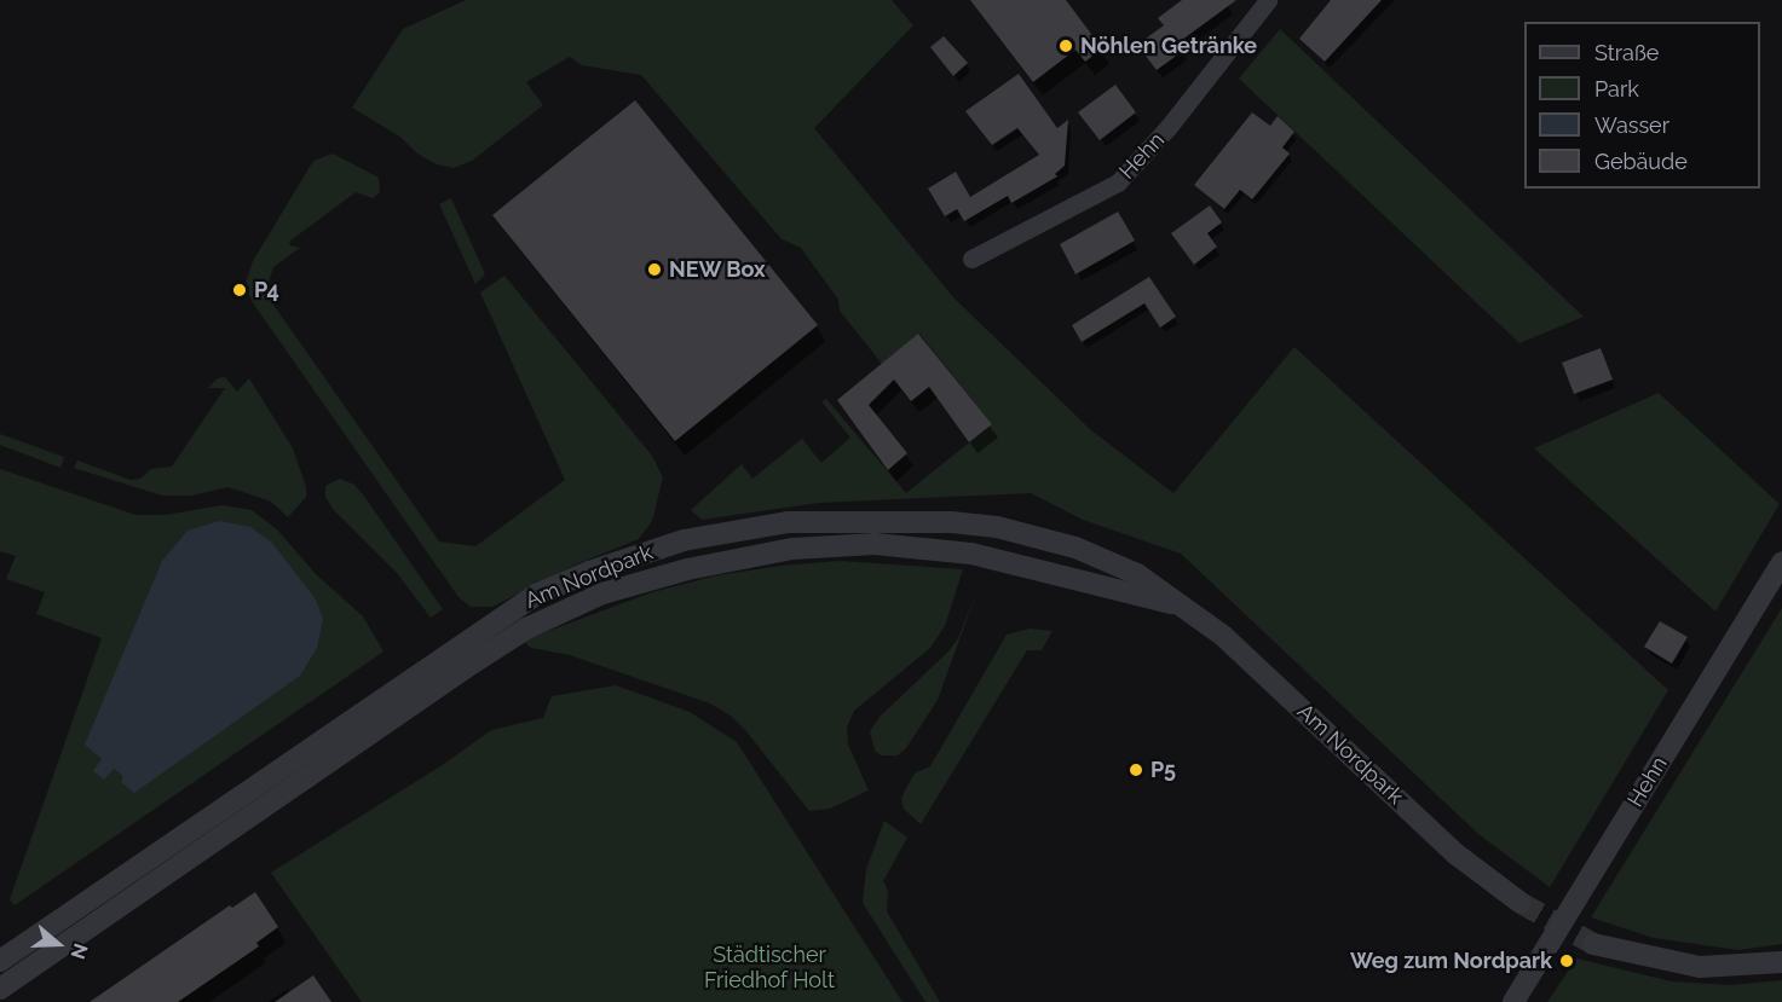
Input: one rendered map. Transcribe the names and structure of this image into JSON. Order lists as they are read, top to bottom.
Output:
{
  "streets": {
    "street": ["Hehn", "Am Nordpark"]
  },
  "parks": ["Städtischer Friedhof Holt"],
  "places": [
    "Nöhlen Getränke",
    "NEW Box",
    "P4",
    "P5",
    "Weg zum Nordpark"
  ],
  "legend": [
    "Straße",
    "Park",
    "Wasser",
    "Gebäude"
  ],
  "north": "right"
}
